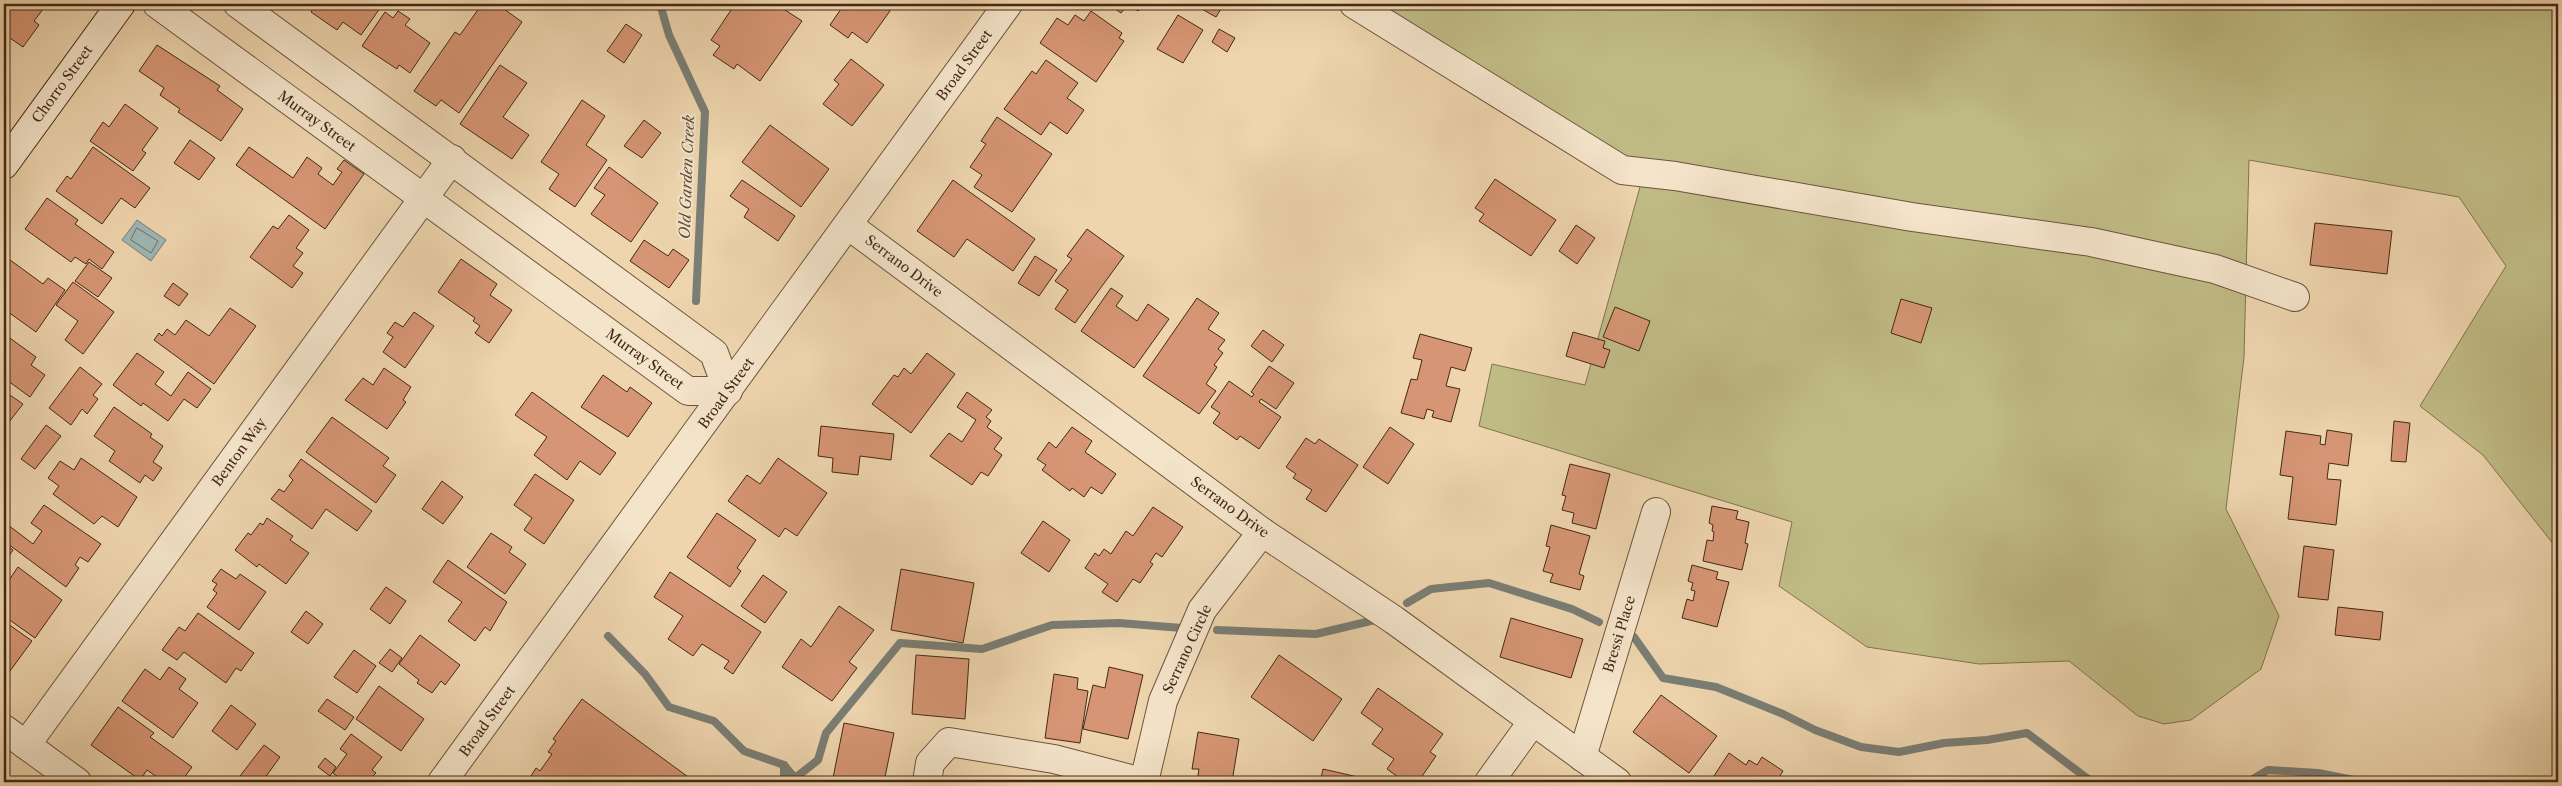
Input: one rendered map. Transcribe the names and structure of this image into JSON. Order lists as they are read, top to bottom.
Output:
{
  "streets": {
    "street": [
      "Broad Street",
      "Chorro Street",
      "Murray Street",
      "Serrano Drive",
      "Benton Way",
      "Bressi Place",
      "Serrano Circle"
    ]
  },
  "crossings": [
    ["Broad Street", "Murray Street"],
    ["Broad Street", "Serrano Drive"],
    ["Murray Street", "Benton Way"],
    ["Serrano Drive", "Bressi Place"],
    ["Serrano Drive", "Serrano Circle"]
  ],
  "water": ["Old Garden Creek"]
}
